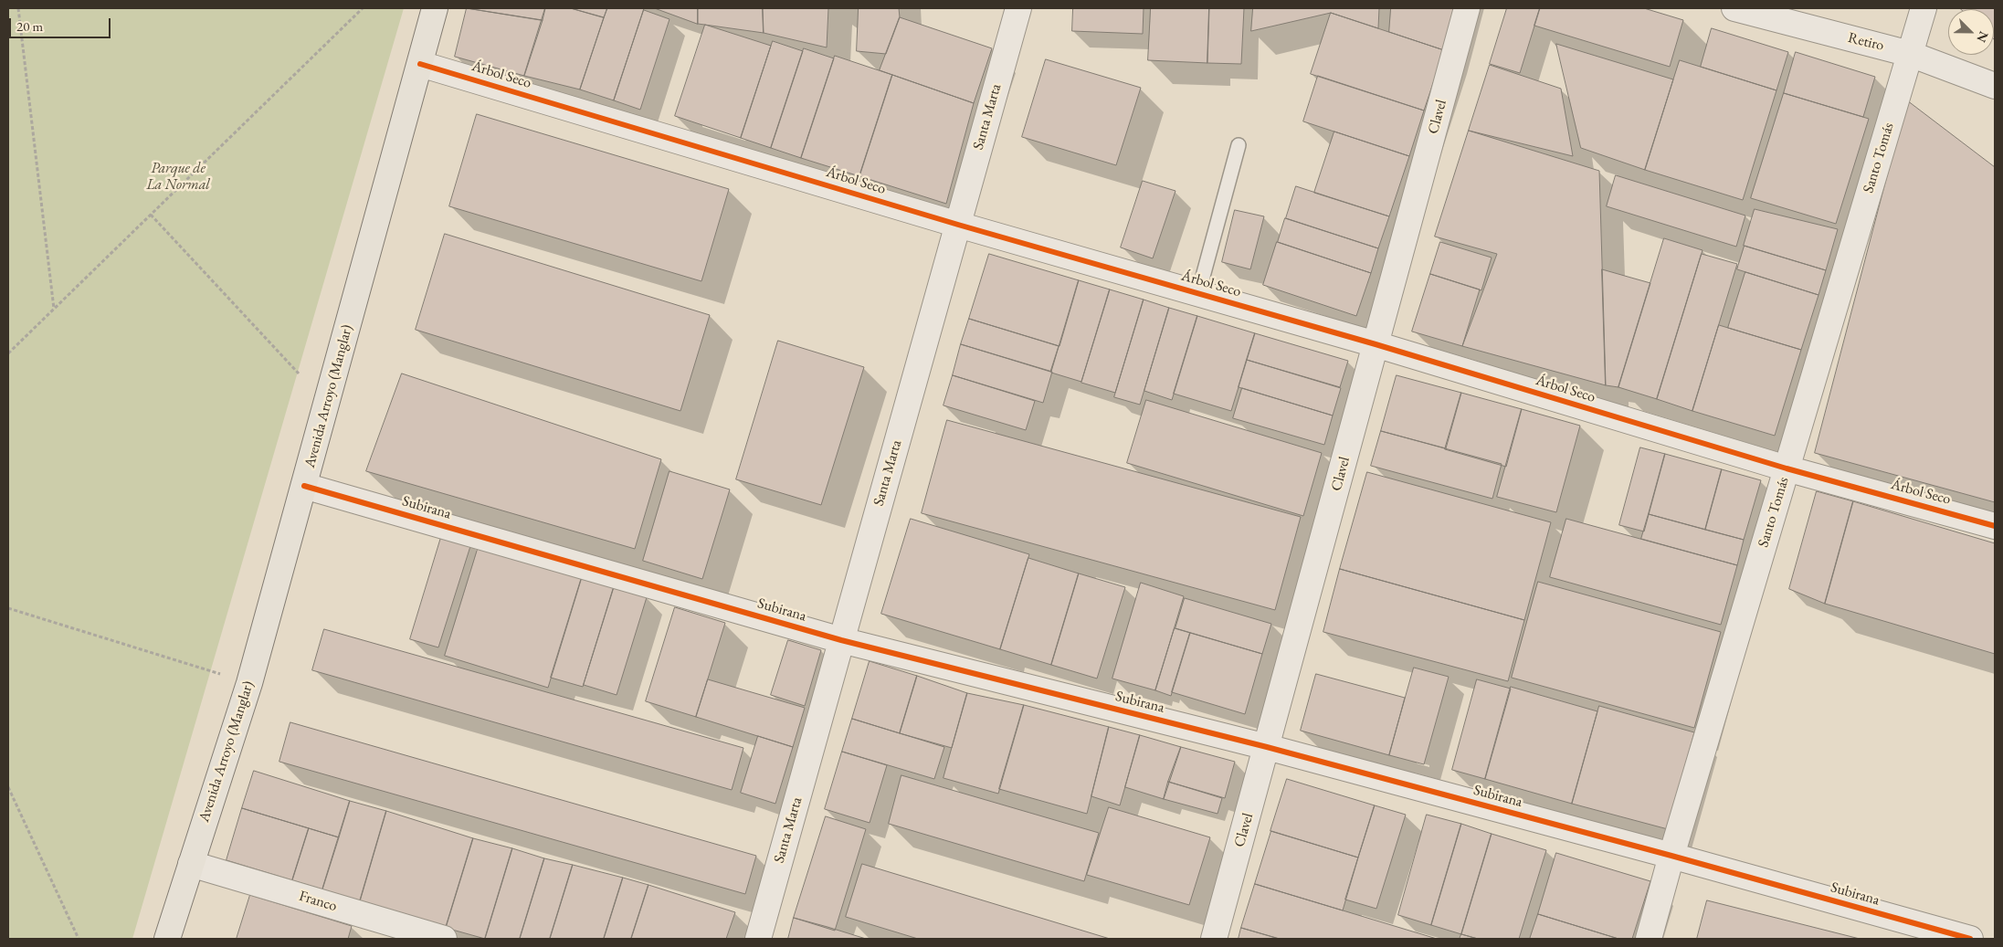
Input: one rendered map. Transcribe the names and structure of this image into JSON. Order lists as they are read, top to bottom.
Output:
{
  "streets": {
    "main road": ["Avenida Arroyo (Manglar)"],
    "street": [
      "Retiro",
      "Árbol Seco",
      "Santa Marta",
      "Clavel",
      "Santo Tomás",
      "Subirana",
      "Franco"
    ]
  },
  "crossings": [
    ["Retiro", "Santo Tomás"],
    ["Árbol Seco", "Santa Marta"],
    ["Árbol Seco", "Clavel"],
    ["Árbol Seco", "Santo Tomás"],
    ["Árbol Seco", "Avenida Arroyo (Manglar)"],
    ["Santa Marta", "Subirana"],
    ["Clavel", "Subirana"],
    ["Santo Tomás", "Subirana"],
    ["Avenida Arroyo (Manglar)", "Subirana"],
    ["Avenida Arroyo (Manglar)", "Franco"]
  ],
  "parks": ["Parque de La Normal"],
  "scale_bar": "20 m",
  "north": "bottom right"
}
